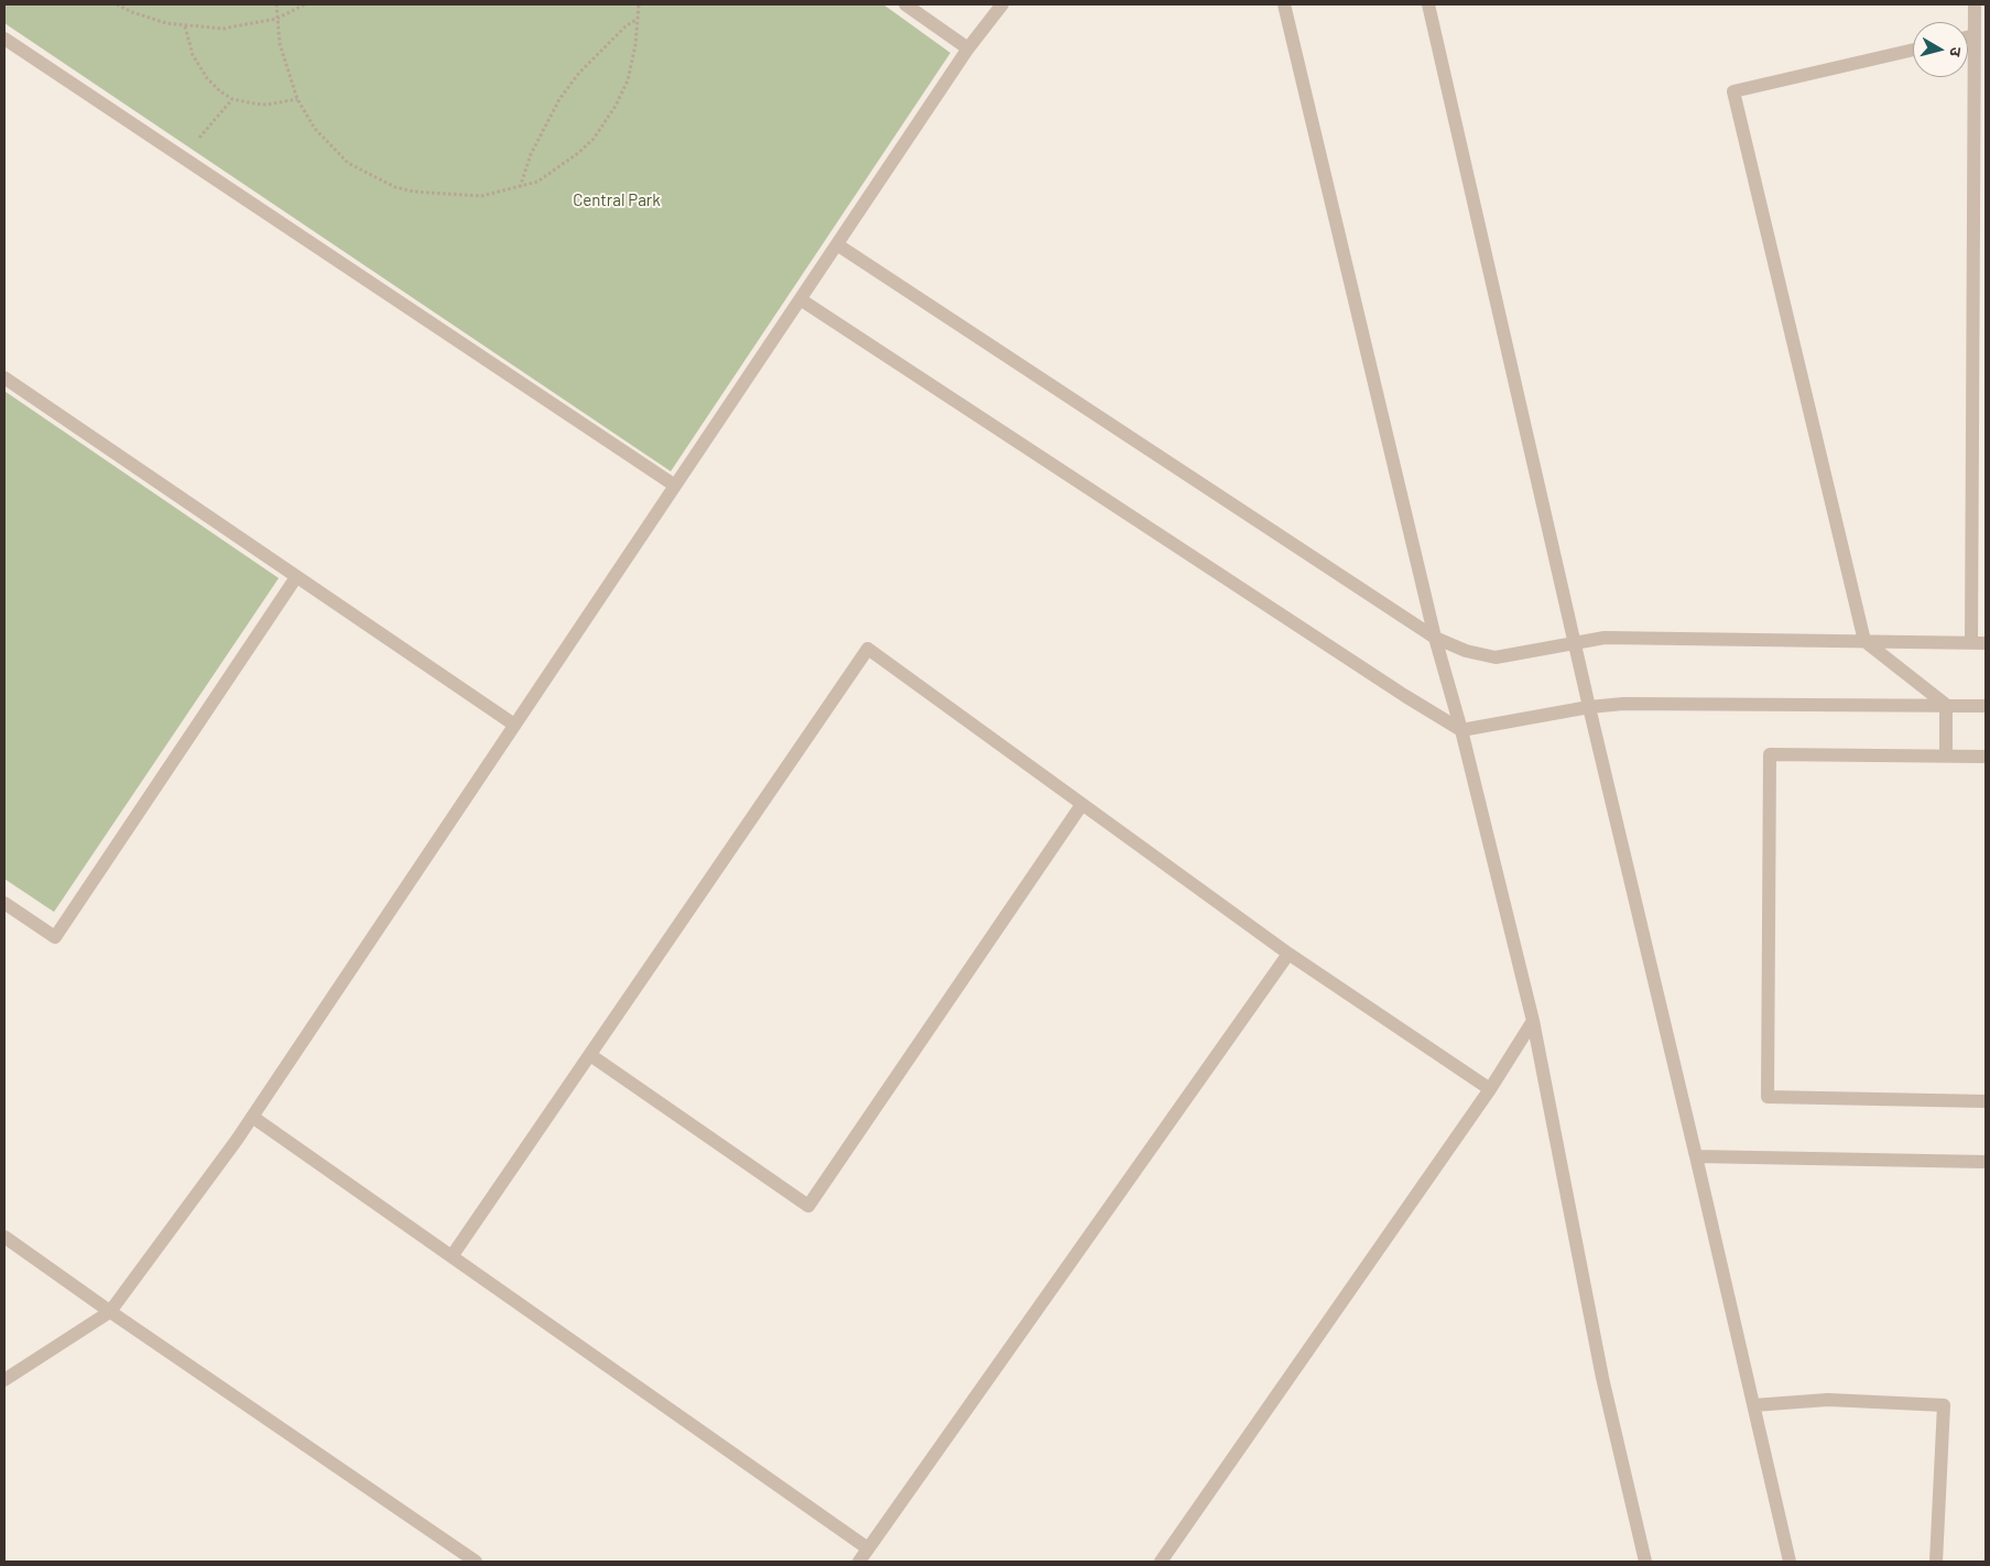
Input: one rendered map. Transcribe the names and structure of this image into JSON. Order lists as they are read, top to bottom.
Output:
{
  "parks": ["Central Park"],
  "north": "right"
}
